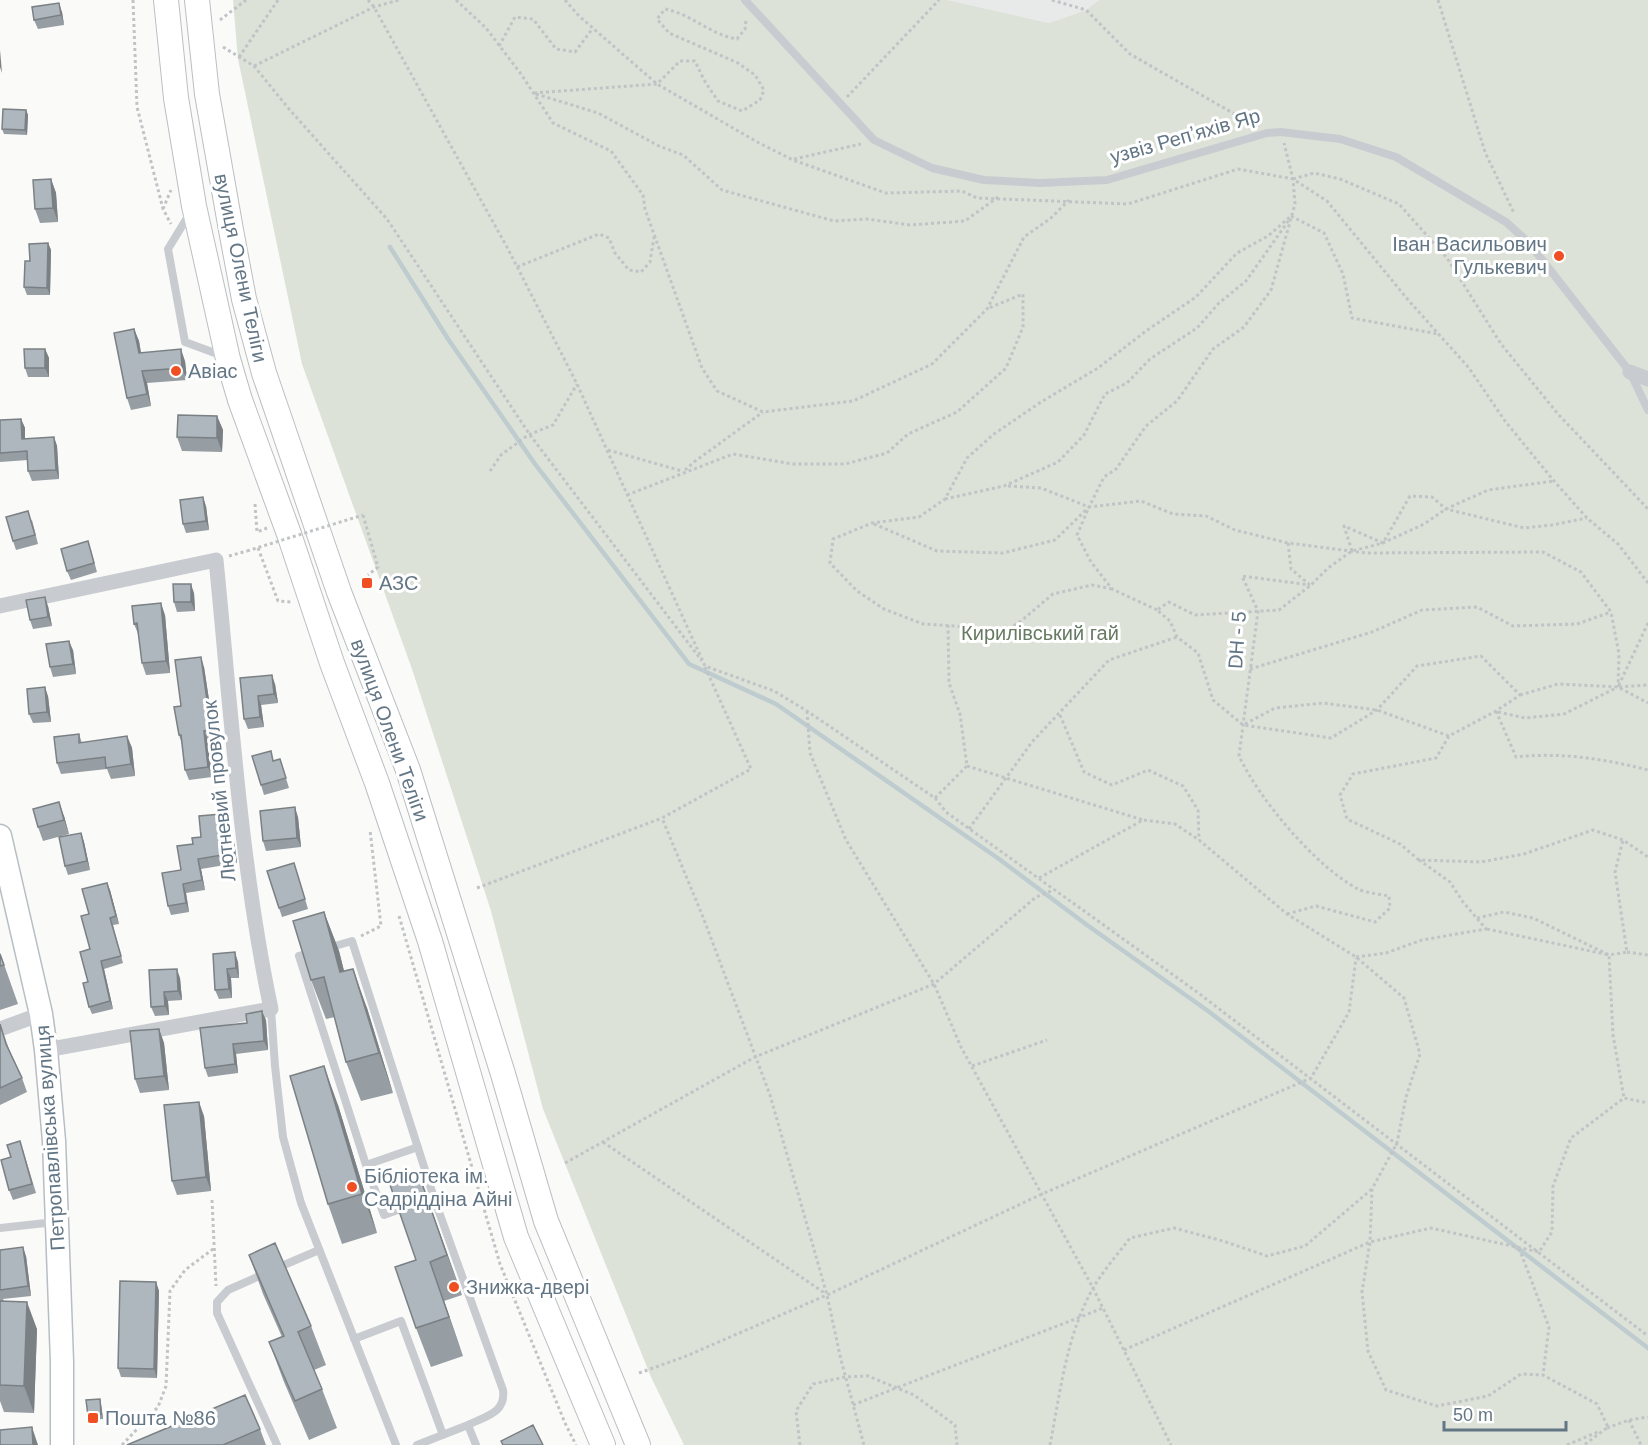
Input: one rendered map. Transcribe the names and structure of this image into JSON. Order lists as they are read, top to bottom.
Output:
{
  "streets": {
    "main road": ["вулиця Олени Теліги"],
    "street": ["Лютневий провулок", "Петропавлівська вулиця"],
    "lane": ["узвіз Репʼяхів Яр"],
    "path": ["DH - 5"]
  },
  "parks": ["Кирилівський гай"],
  "places": {
    "other": [
      "Іван Васильович Гулькевич",
      "Авіас",
      "Бібліотека ім. Садріддіна Айні",
      "Знижка-двері"
    ],
    "transit": ["АЗС", "Пошта №86"]
  },
  "scale_bar": "50 m"
}
